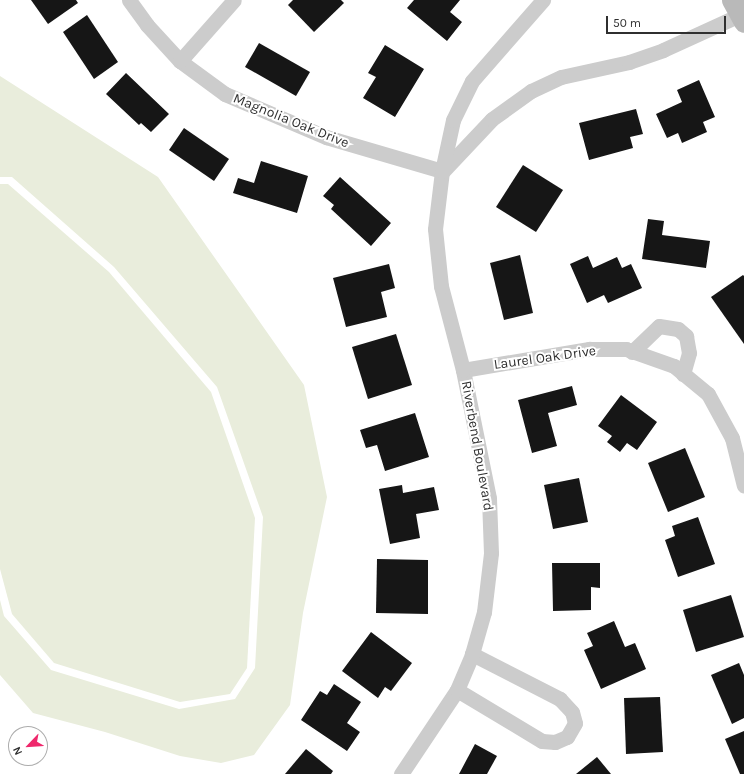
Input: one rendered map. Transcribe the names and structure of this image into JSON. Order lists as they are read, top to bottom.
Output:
{
  "streets": {
    "street": ["Magnolia Oak Drive", "Laurel Oak Drive", "Riverbend Boulevard"]
  },
  "crossings": [
    ["Magnolia Oak Drive", "Riverbend Boulevard"],
    ["Laurel Oak Drive", "Riverbend Boulevard"]
  ],
  "scale_bar": "50 m",
  "north": "bottom left"
}
